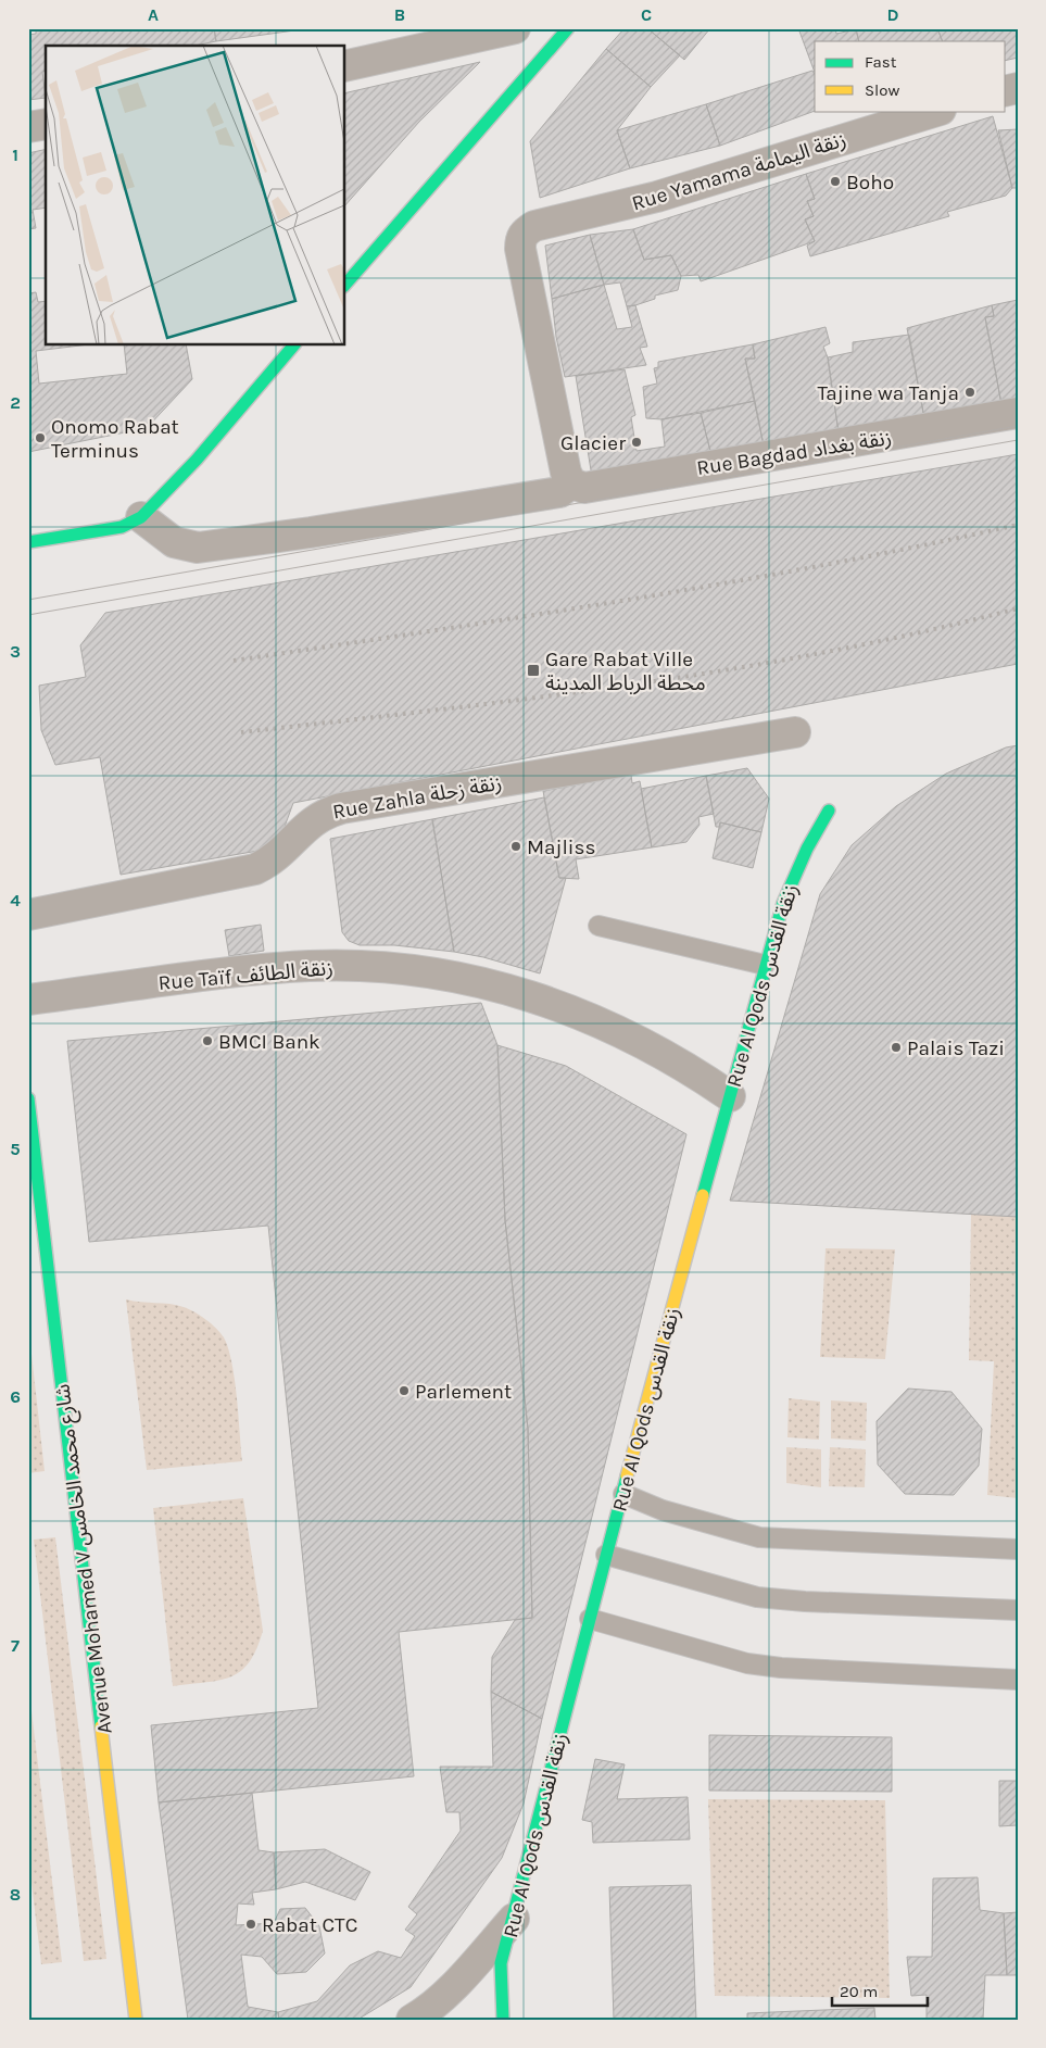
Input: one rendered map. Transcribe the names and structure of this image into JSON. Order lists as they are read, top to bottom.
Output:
{
  "streets": {
    "street": [
      "Rue Yamama زنقة اليمامة",
      "Rue Bagdad زنقة بغداد",
      "Rue Zahla زنقة زحلة",
      "Rue Taïf زنقة الطائف",
      "Rue Al Qods زنقة القدس",
      "Avenue Mohamed V شارع محمد الخامس"
    ]
  },
  "crossings": [
    ["Rue Yamama زنقة اليمامة", "Rue Bagdad زنقة بغداد"],
    ["Rue Taïf زنقة الطائف", "Rue Al Qods زنقة القدس"]
  ],
  "places": {
    "other": [
      "Boho",
      "Tajine wa Tanja",
      "Onomo Rabat Terminus",
      "Glacier",
      "Majliss",
      "BMCI Bank",
      "Palais Tazi",
      "Parlement",
      "Rabat CTC"
    ],
    "transit": ["Gare Rabat Ville محطة الرباط المدينة"]
  },
  "legend": ["Fast", "Slow"],
  "scale_bar": "20 m",
  "grid": {
    "columns": [
      "A",
      "B",
      "C",
      "D"
    ],
    "rows": [
      "1",
      "2",
      "3",
      "4",
      "5",
      "6",
      "7",
      "8"
    ]
  }
}
